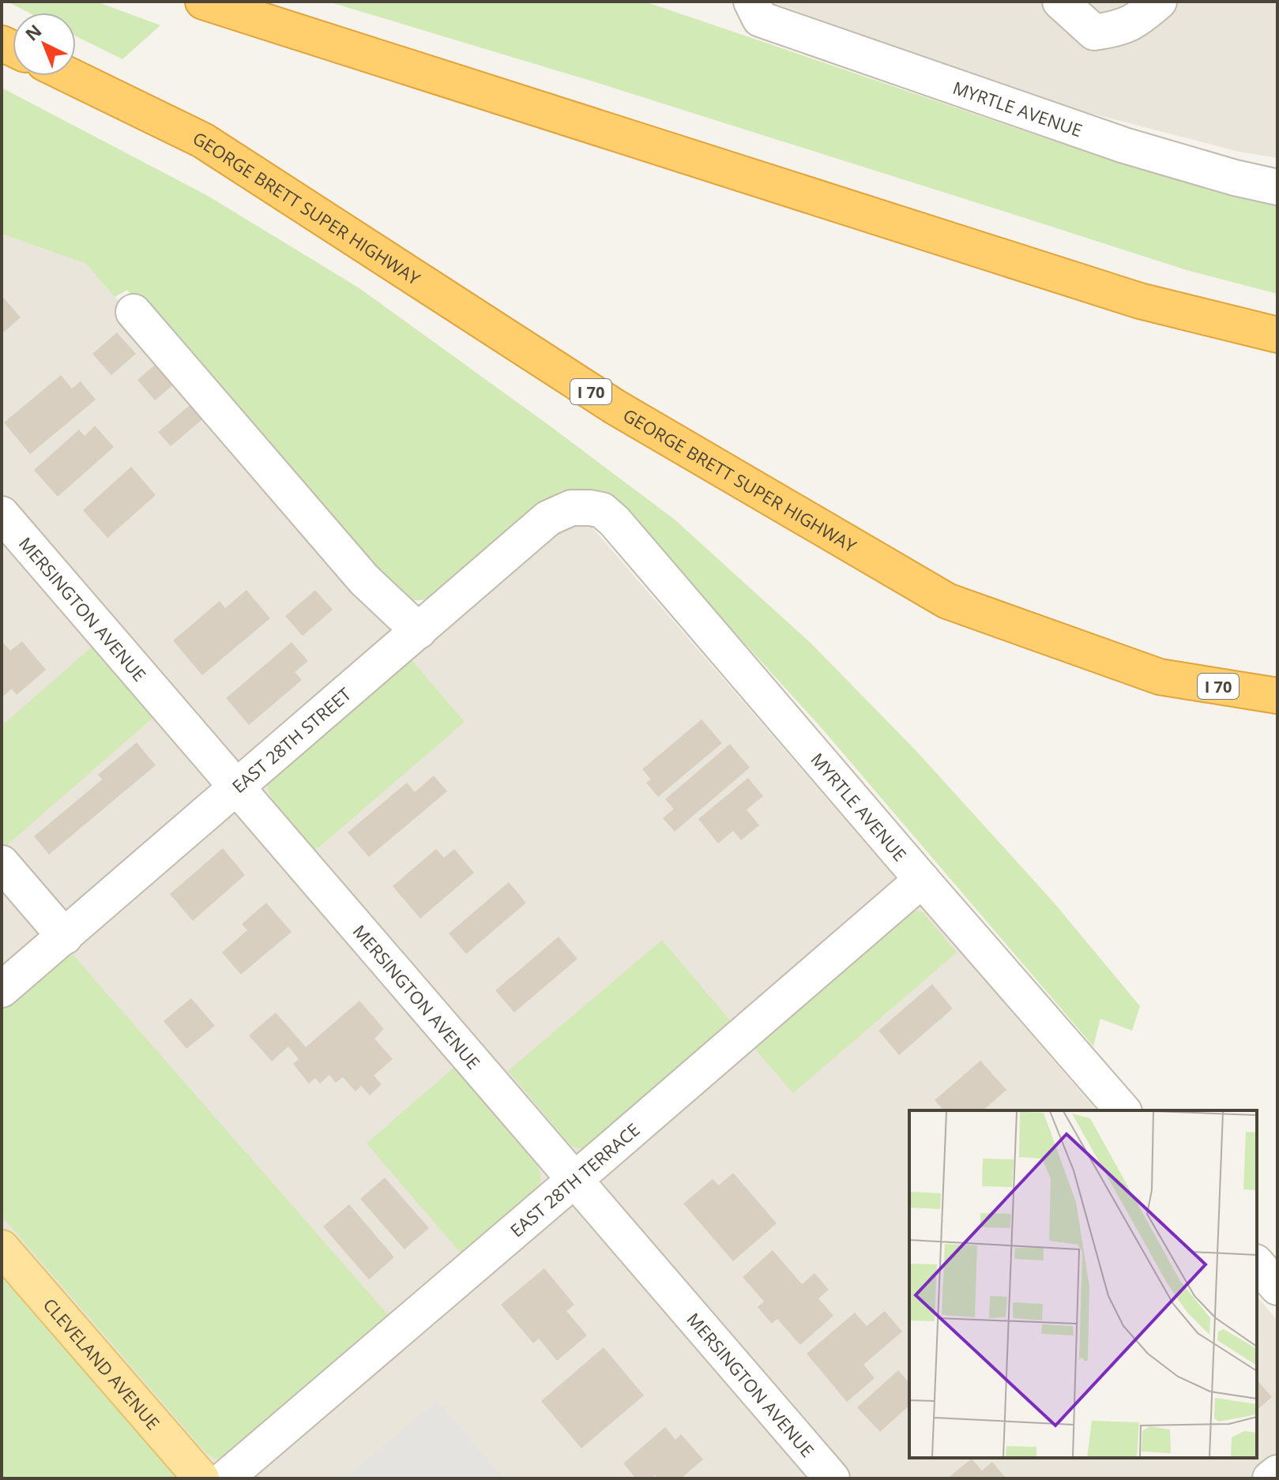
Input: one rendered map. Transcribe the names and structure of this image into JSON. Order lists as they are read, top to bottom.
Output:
{
  "streets": {
    "highway": ["GEORGE BRETT SUPER HIGHWAY", "I 70"],
    "main road": ["CLEVELAND AVENUE"],
    "street": [
      "MYRTLE AVENUE",
      "MERSINGTON AVENUE",
      "EAST 28TH STREET",
      "EAST 28TH TERRACE"
    ]
  },
  "crossings": [
    ["MYRTLE AVENUE", "EAST 28TH STREET"],
    ["MYRTLE AVENUE", "EAST 28TH TERRACE"],
    ["MERSINGTON AVENUE", "EAST 28TH STREET"],
    ["MERSINGTON AVENUE", "EAST 28TH TERRACE"]
  ],
  "north": "top left"
}
